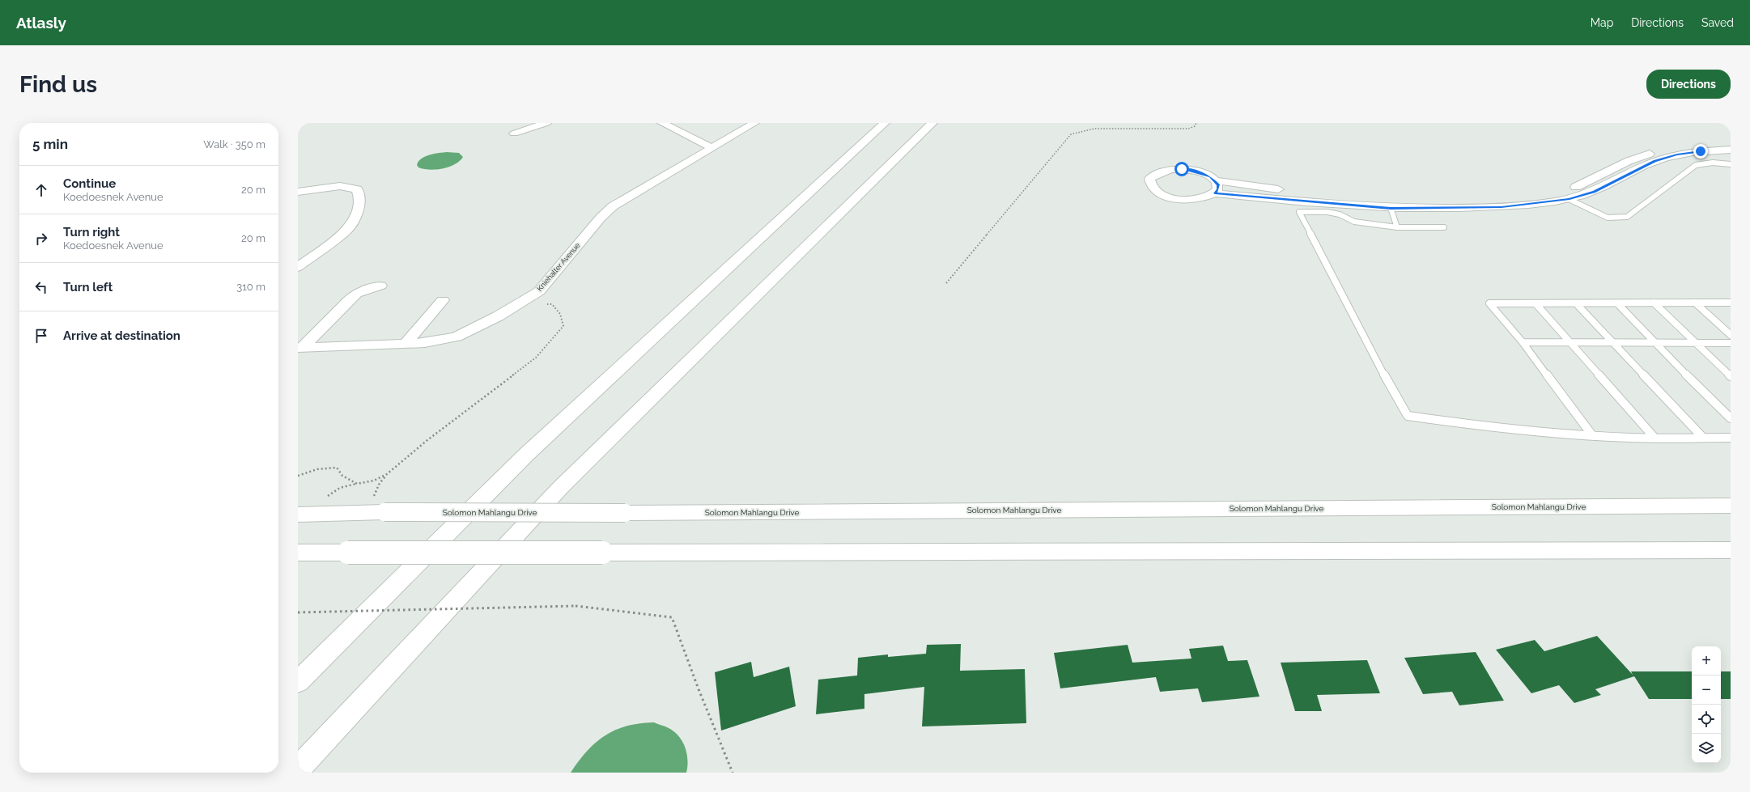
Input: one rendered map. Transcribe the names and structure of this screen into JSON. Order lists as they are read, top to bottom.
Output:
{
  "streets": {
    "main road": ["Solomon Mahlangu Drive"],
    "street": ["Kniehalter Avenue"]
  },
  "page": {
    "header": "Atlasly",
    "nav": ["Map", "Directions", "Saved"],
    "buttons": "Directions",
    "title": "Find us",
    "heading": ["5 min", "Walk · 350 m"],
    "list": [
      ["Continue", "Koedoesnek Avenue", "20 m"],
      ["Turn right", "Koedoesnek Avenue", "20 m"],
      ["Turn left", "310 m"],
      "Arrive at destination"
    ],
    "map_buttons": ["+", "−"]
  }
}
